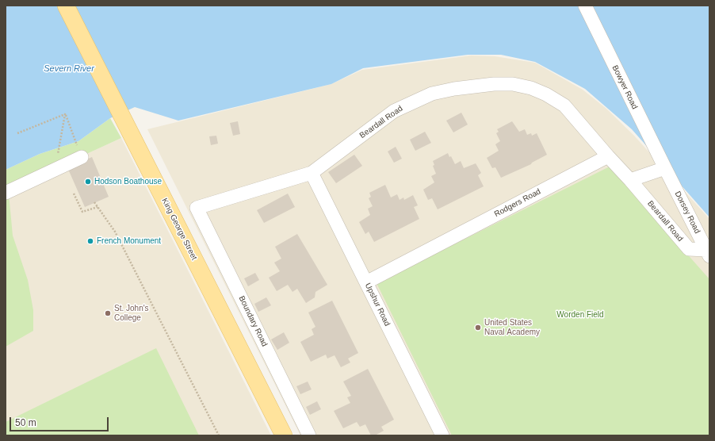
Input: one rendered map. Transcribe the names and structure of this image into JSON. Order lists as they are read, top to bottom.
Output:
{
  "streets": {
    "main road": ["King George Street"],
    "street": [
      "Bowyer Road",
      "Beardall Road",
      "Rodgers Road",
      "Dorsey Road",
      "Upshur Road",
      "Boundary Road"
    ]
  },
  "crossings": [
    ["Bowyer Road", "Dorsey Road"],
    ["Beardall Road", "Rodgers Road"],
    ["Beardall Road", "Dorsey Road"],
    ["Beardall Road", "Upshur Road"],
    ["Beardall Road", "Boundary Road"],
    ["Rodgers Road", "Upshur Road"]
  ],
  "water": ["Severn River"],
  "parks": ["Worden Field"],
  "places": [
    "Hodson Boathouse",
    "French Monument",
    "St. John's College",
    "United States Naval Academy"
  ],
  "scale_bar": "50 m"
}
